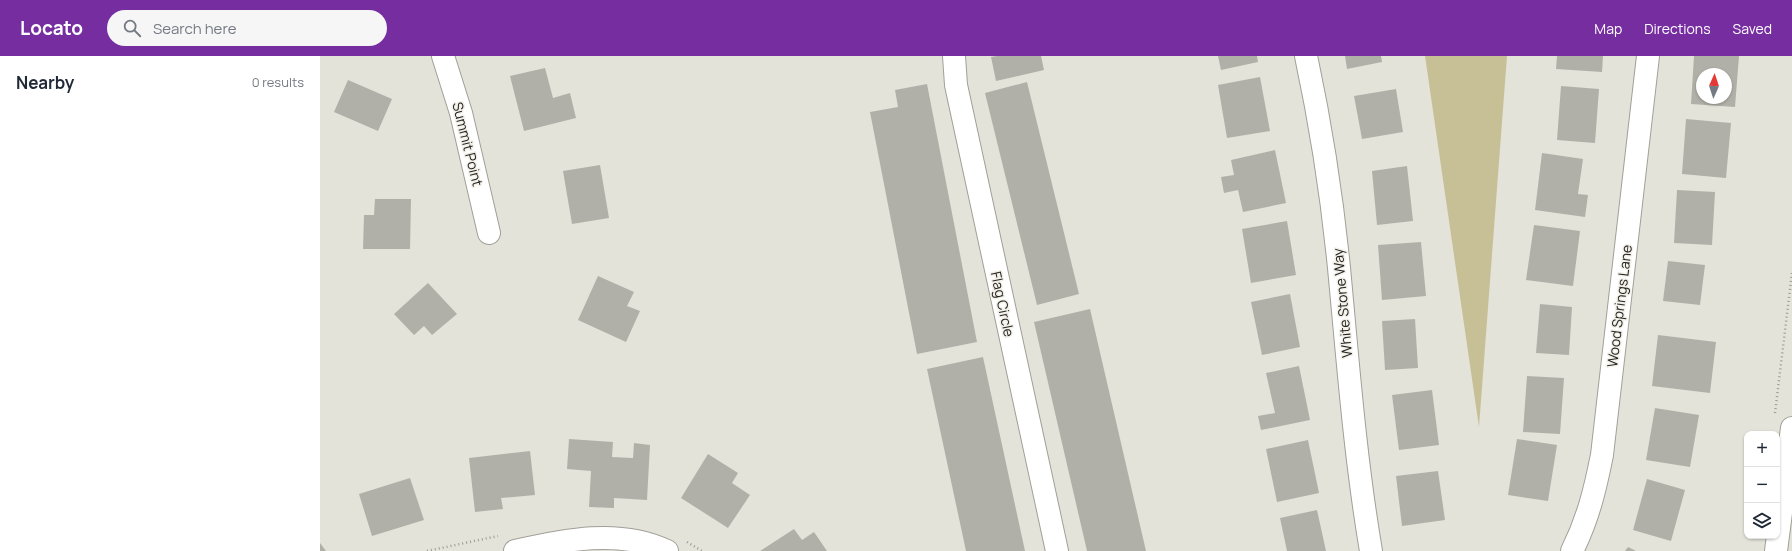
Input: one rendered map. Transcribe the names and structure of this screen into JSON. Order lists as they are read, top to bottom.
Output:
{
  "streets": {
    "street": [
      "Summit Point",
      "White Stone Way",
      "Flag Circle",
      "Wood Springs Lane"
    ]
  },
  "north": "top",
  "page": {
    "header": "Locato",
    "search": "Search here",
    "nav": ["Map", "Directions", "Saved"],
    "heading": ["Nearby", "0 results"],
    "map_buttons": ["+", "−"]
  }
}
